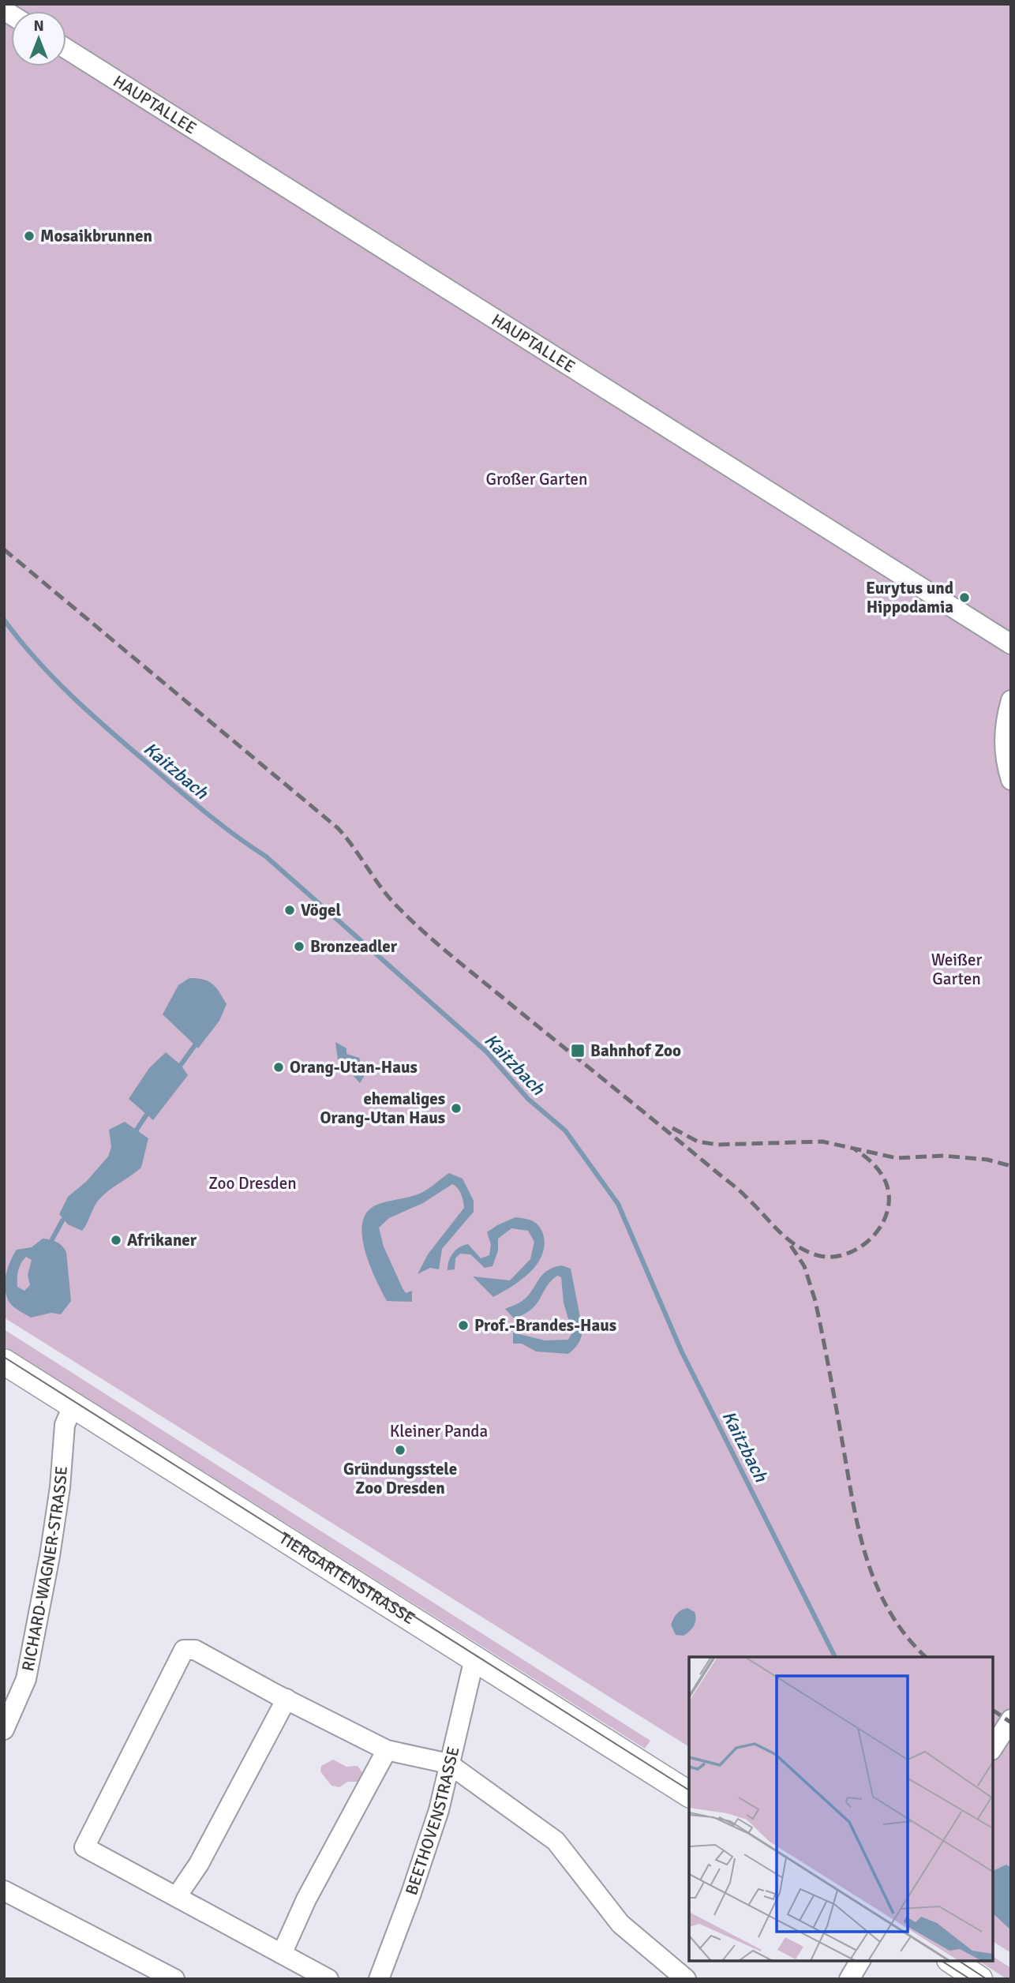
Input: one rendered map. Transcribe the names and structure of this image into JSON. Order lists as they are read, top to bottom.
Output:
{
  "streets": {
    "main road": ["TIERGARTENSTRASSE"],
    "street": ["HAUPTALLEE", "RICHARD-WAGNER-STRASSE", "BEETHOVENSTRASSE"]
  },
  "crossings": [
    ["RICHARD-WAGNER-STRASSE", "TIERGARTENSTRASSE"],
    ["TIERGARTENSTRASSE", "BEETHOVENSTRASSE"]
  ],
  "water": ["Kaitzbach"],
  "parks": [
    "Großer Garten",
    "Weißer Garten",
    "Zoo Dresden",
    "Kleiner Panda"
  ],
  "places": {
    "other": [
      "Mosaikbrunnen",
      "Eurytus und Hippodamia",
      "Vögel",
      "Bronzeadler",
      "Orang-Utan-Haus",
      "ehemaliges Orang-Utan Haus",
      "Afrikaner",
      "Prof.-Brandes-Haus",
      "Gründungsstele Zoo Dresden"
    ],
    "transit": ["Bahnhof Zoo"]
  },
  "north": "top"
}
